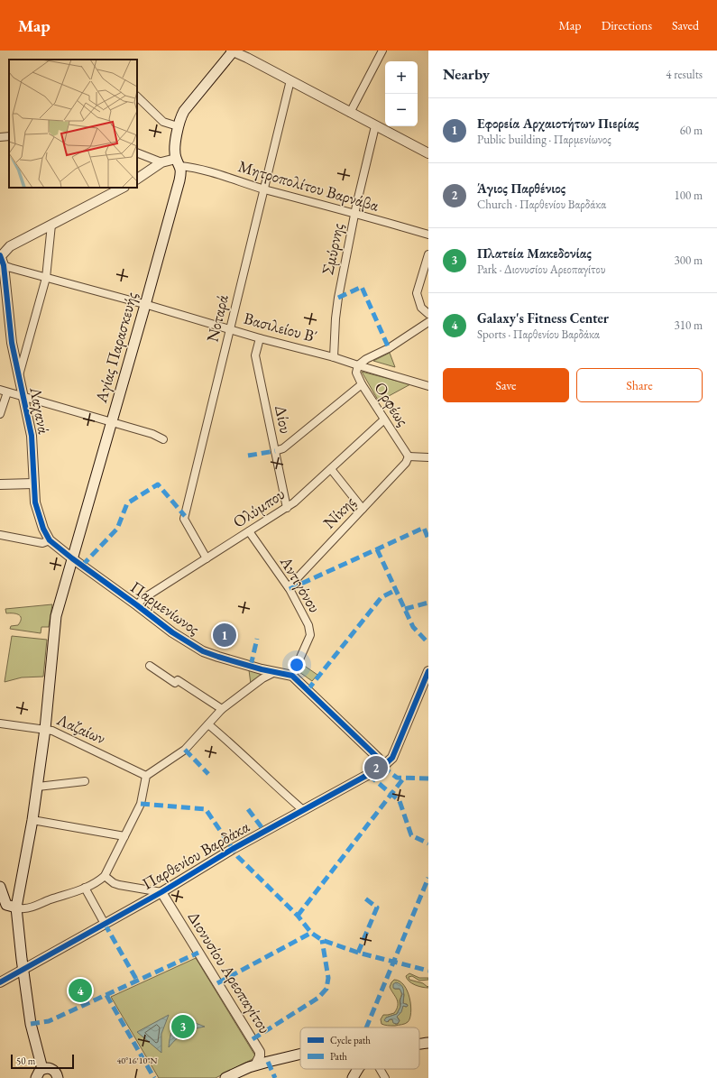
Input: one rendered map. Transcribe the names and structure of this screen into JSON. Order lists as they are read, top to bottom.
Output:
{
  "streets": {
    "main road": ["Αγίας Παρασκευής"],
    "street": [
      "Μητροπολίτου Βαρνάβα",
      "Σμύρνης",
      "Νοταρά",
      "Βασιλείου Β΄",
      "Ορφέως",
      "Λαχανά",
      "Δίου",
      "Ολύμπου",
      "Νίκης",
      "Αντιγόνου",
      "Παρμενίωνος",
      "Λαζαίων",
      "Παρθενίου Βαρδάκα",
      "Διονυσίου Αρεοπαγίτου"
    ]
  },
  "crossings": [
    ["Μητροπολίτου Βαρνάβα", "Σμύρνης"],
    ["Μητροπολίτου Βαρνάβα", "Νοταρά"],
    ["Μητροπολίτου Βαρνάβα", "Αγίας Παρασκευής"],
    ["Σμύρνης", "Βασιλείου Β΄"],
    ["Νοταρά", "Βασιλείου Β΄"],
    ["Νοταρά", "Ολύμπου"],
    ["Βασιλείου Β΄", "Αγίας Παρασκευής"],
    ["Βασιλείου Β΄", "Ορφέως"],
    ["Βασιλείου Β΄", "Λαχανά"],
    ["Βασιλείου Β΄", "Δίου"],
    ["Αγίας Παρασκευής", "Λαχανά"],
    ["Αγίας Παρασκευής", "Παρμενίωνος"],
    ["Αγίας Παρασκευής", "Λαζαίων"],
    ["Ορφέως", "Ολύμπου"],
    ["Ορφέως", "Νίκης"],
    ["Λαχανά", "Παρμενίωνος"],
    ["Δίου", "Ολύμπου"],
    ["Ολύμπου", "Αντιγόνου"],
    ["Ολύμπου", "Παρμενίωνος"],
    ["Νίκης", "Αντιγόνου"],
    ["Αντιγόνου", "Παρμενίωνος"],
    ["Παρθενίου Βαρδάκα", "Διονυσίου Αρεοπαγίτου"]
  ],
  "legend": ["Cycle path", "Path"],
  "scale_bar": "50 m",
  "page": {
    "header": "Map",
    "nav": ["Map", "Directions", "Saved"],
    "heading": ["Nearby", "4 results"],
    "map_buttons": ["+", "−"],
    "list": [
      {
        "mark": "1",
        "name": "Εφορεία Αρχαιοτήτων Πιερίας",
        "note": "Public building · Παρμενίωνος",
        "value": "60 m"
      },
      {
        "mark": "2",
        "name": "Άγιος Παρθένιος",
        "note": "Church · Παρθενίου Βαρδάκα",
        "value": "100 m"
      },
      {
        "mark": "3",
        "name": "Πλατεία Μακεδονίας",
        "note": "Park · Διονυσίου Αρεοπαγίτου",
        "value": "300 m"
      },
      {
        "mark": "4",
        "name": "Galaxy's Fitness Center",
        "note": "Sports · Παρθενίου Βαρδάκα",
        "value": "310 m"
      }
    ],
    "buttons": ["Save", "Share"],
    "pins": [
      "1",
      "2",
      "4",
      "3"
    ],
    "scale": "50 m"
  },
  "coordinates": ["40°16'10\"N"]
}
